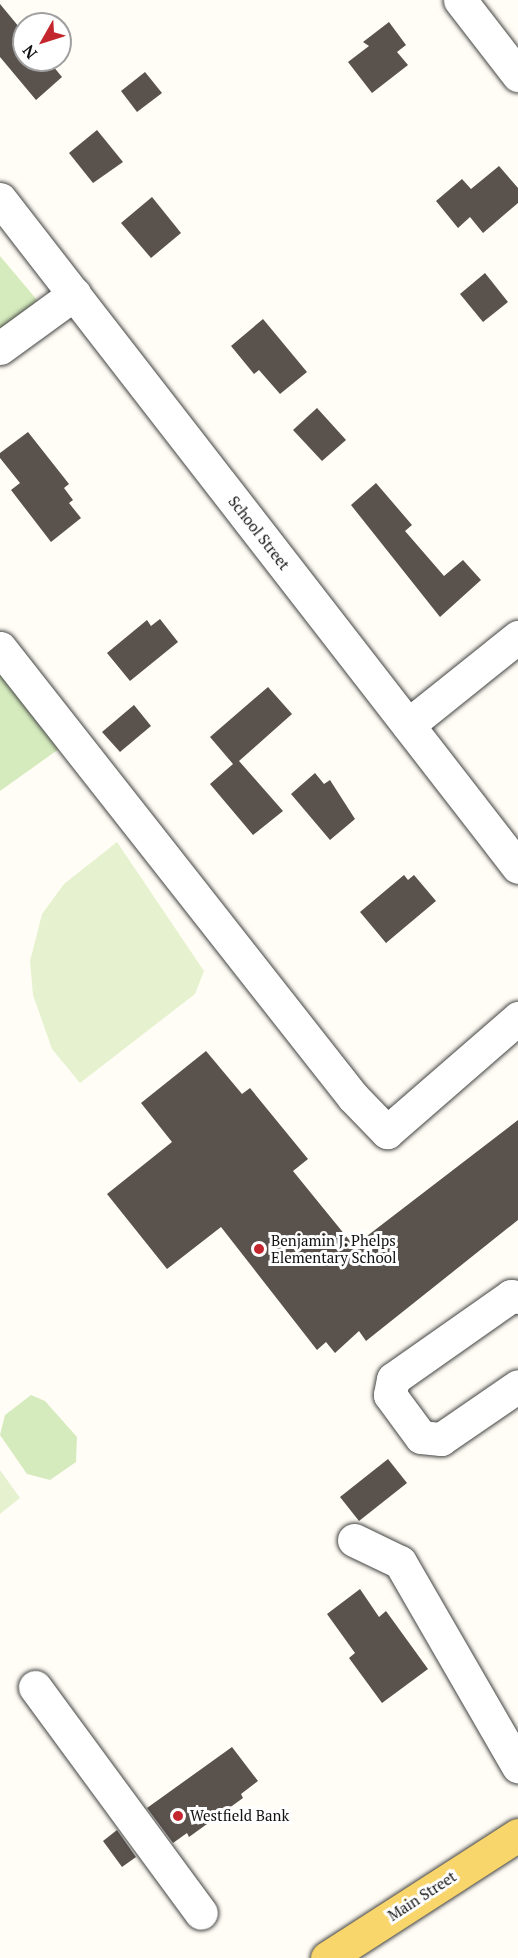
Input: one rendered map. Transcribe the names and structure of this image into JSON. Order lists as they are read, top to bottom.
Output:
{
  "streets": {
    "main road": ["Main Street"],
    "street": ["School Street"]
  },
  "places": ["Benjamin J. Phelps Elementary School", "Westfield Bank"],
  "north": "bottom left"
}
